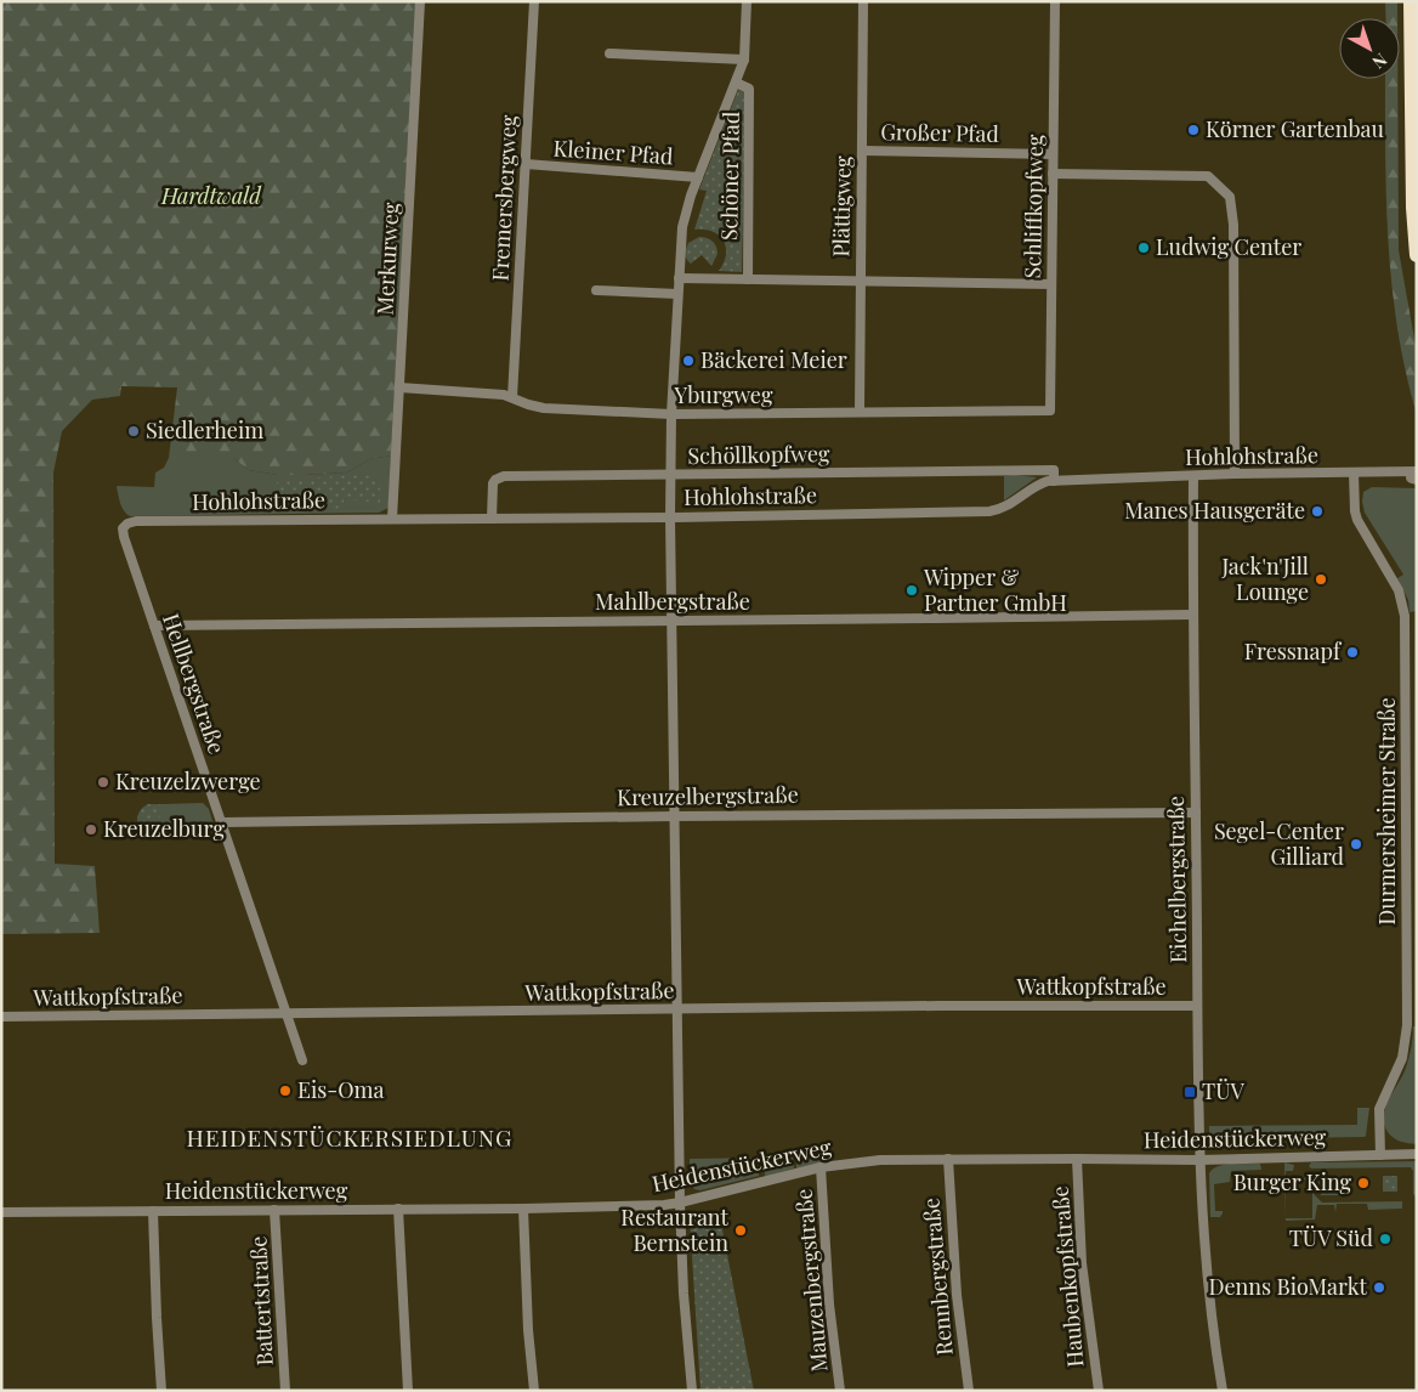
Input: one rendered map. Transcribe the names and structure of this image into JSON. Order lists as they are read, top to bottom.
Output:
{
  "streets": {
    "street": [
      "Großer Pfad",
      "Kleiner Pfad",
      "Schöner Pfad",
      "Fremersbergweg",
      "Plättigweg",
      "Schliffkopfweg",
      "Merkurweg",
      "Yburgweg",
      "Schöllkopfweg",
      "Hohlohstraße",
      "Mahlbergstraße",
      "Hellbergstraße",
      "Kreuzelbergstraße",
      "Durmersheimer Straße",
      "Eichelbergstraße",
      "Wattkopfstraße",
      "Heidenstückerweg",
      "Rennbergstraße",
      "Haubenkopfstraße",
      "Mauzenbergstraße",
      "Battertstraße"
    ]
  },
  "crossings": [
    ["Großer Pfad", "Plättigweg"],
    ["Großer Pfad", "Schliffkopfweg"],
    ["Kleiner Pfad", "Fremersbergweg"],
    ["Fremersbergweg", "Yburgweg"],
    ["Plättigweg", "Yburgweg"],
    ["Schliffkopfweg", "Yburgweg"],
    ["Merkurweg", "Yburgweg"],
    ["Merkurweg", "Hohlohstraße"],
    ["Schöllkopfweg", "Hohlohstraße"],
    ["Hohlohstraße", "Hellbergstraße"],
    ["Hohlohstraße", "Durmersheimer Straße"],
    ["Hohlohstraße", "Eichelbergstraße"],
    ["Mahlbergstraße", "Hellbergstraße"],
    ["Mahlbergstraße", "Eichelbergstraße"],
    ["Hellbergstraße", "Kreuzelbergstraße"],
    ["Hellbergstraße", "Wattkopfstraße"],
    ["Kreuzelbergstraße", "Eichelbergstraße"],
    ["Durmersheimer Straße", "Heidenstückerweg"],
    ["Eichelbergstraße", "Wattkopfstraße"],
    ["Eichelbergstraße", "Heidenstückerweg"],
    ["Heidenstückerweg", "Rennbergstraße"],
    ["Heidenstückerweg", "Haubenkopfstraße"],
    ["Heidenstückerweg", "Mauzenbergstraße"],
    ["Heidenstückerweg", "Battertstraße"]
  ],
  "districts": ["HEIDENSTÜCKERSIEDLUNG"],
  "parks": ["Hardtwald"],
  "places": {
    "other": [
      "Körner Gartenbau",
      "Ludwig Center",
      "Bäckerei Meier",
      "Siedlerheim",
      "Manes Hausgeräte",
      "Jack'n'Jill Lounge",
      "Wipper & Partner GmbH",
      "Fressnapf",
      "Kreuzelzwerge",
      "Kreuzelburg",
      "Segel-Center Gilliard",
      "Eis-Oma",
      "Burger King",
      "Restaurant Bernstein",
      "TÜV Süd",
      "Denns BioMarkt"
    ],
    "transit": ["TÜV"]
  },
  "north": "bottom right"
}
